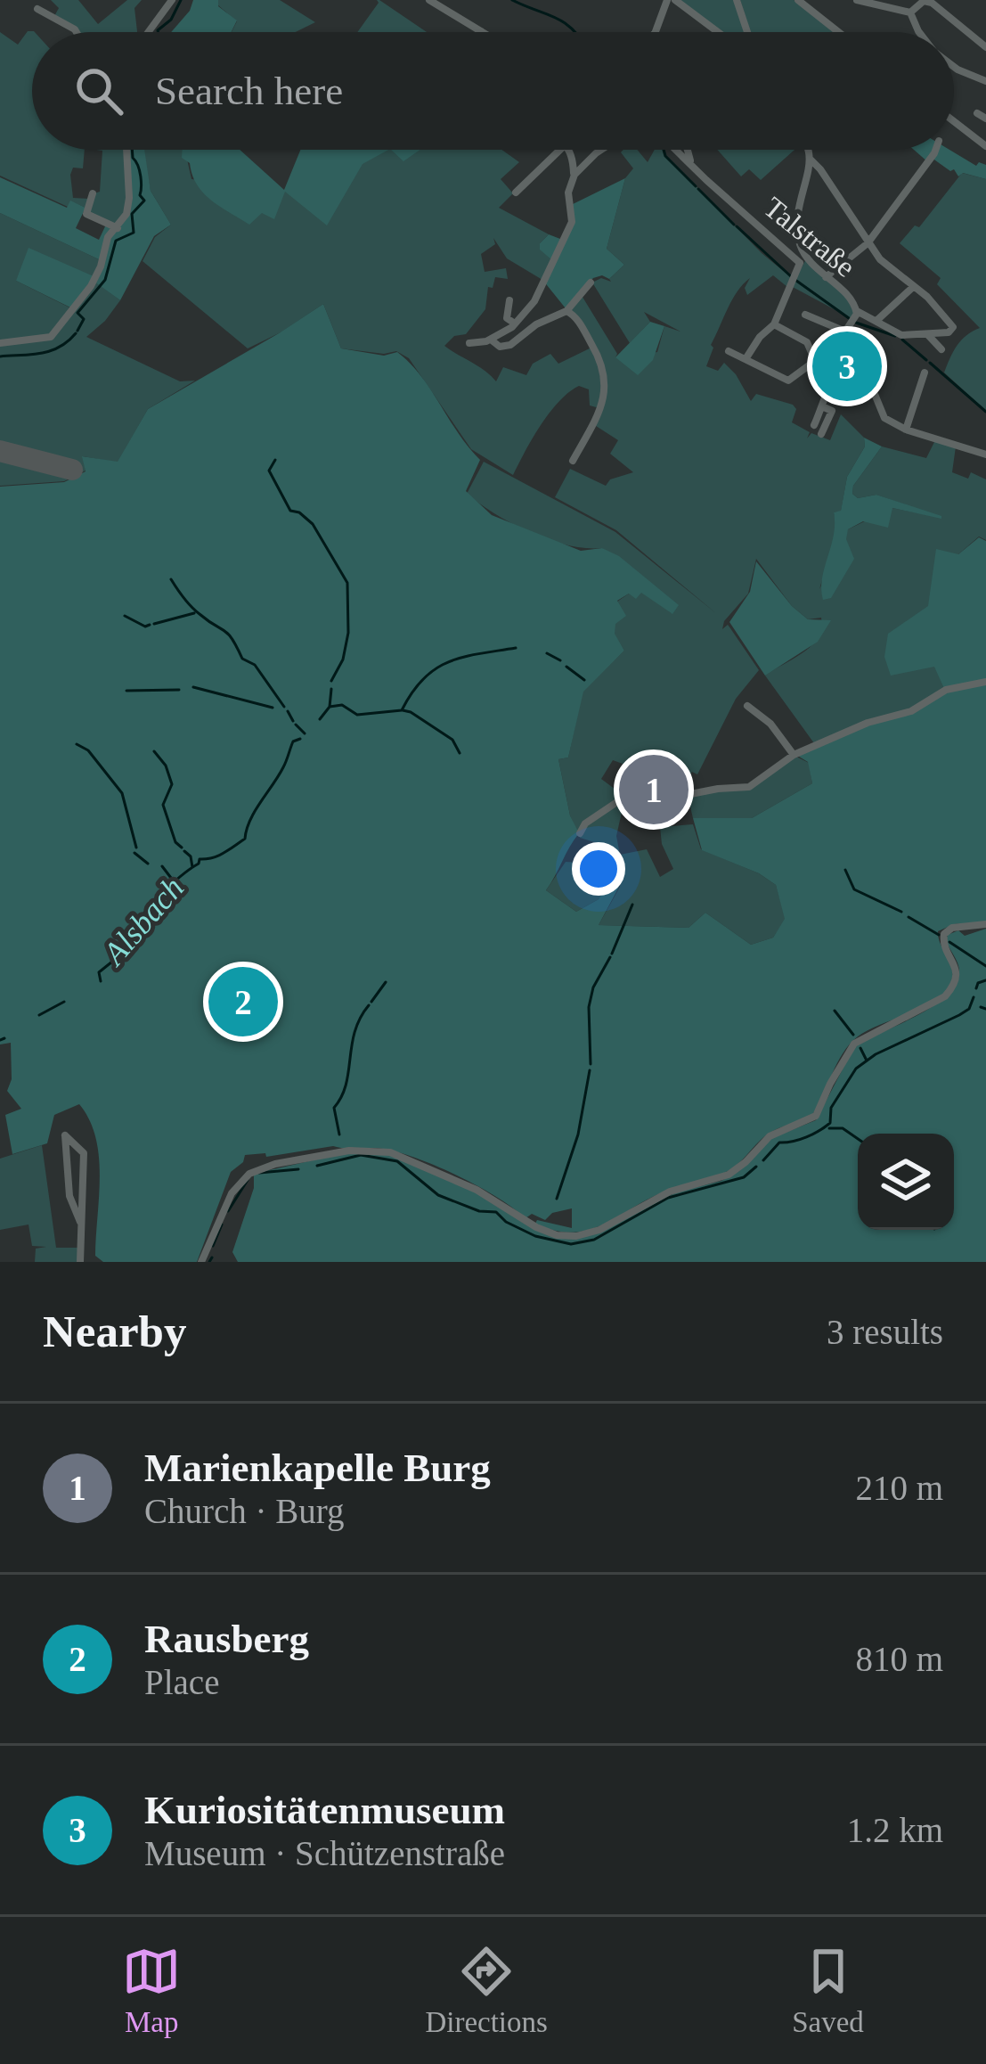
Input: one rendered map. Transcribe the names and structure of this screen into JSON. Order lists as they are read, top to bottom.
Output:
{
  "streets": {
    "street": ["Talstraße"]
  },
  "water": ["Alsbach"],
  "page": {
    "search": "Search here",
    "pins": ["3", "1", "2"],
    "heading": ["Nearby", "3 results"],
    "list": [
      {
        "mark": "1",
        "name": "Marienkapelle Burg",
        "note": "Church · Burg",
        "value": "210 m"
      },
      {
        "mark": "2",
        "name": "Rausberg",
        "note": "Place",
        "value": "810 m"
      },
      {
        "mark": "3",
        "name": "Kuriositätenmuseum",
        "note": "Museum · Schützenstraße",
        "value": "1.2 km"
      }
    ],
    "nav": ["Map", "Directions", "Saved"]
  }
}
